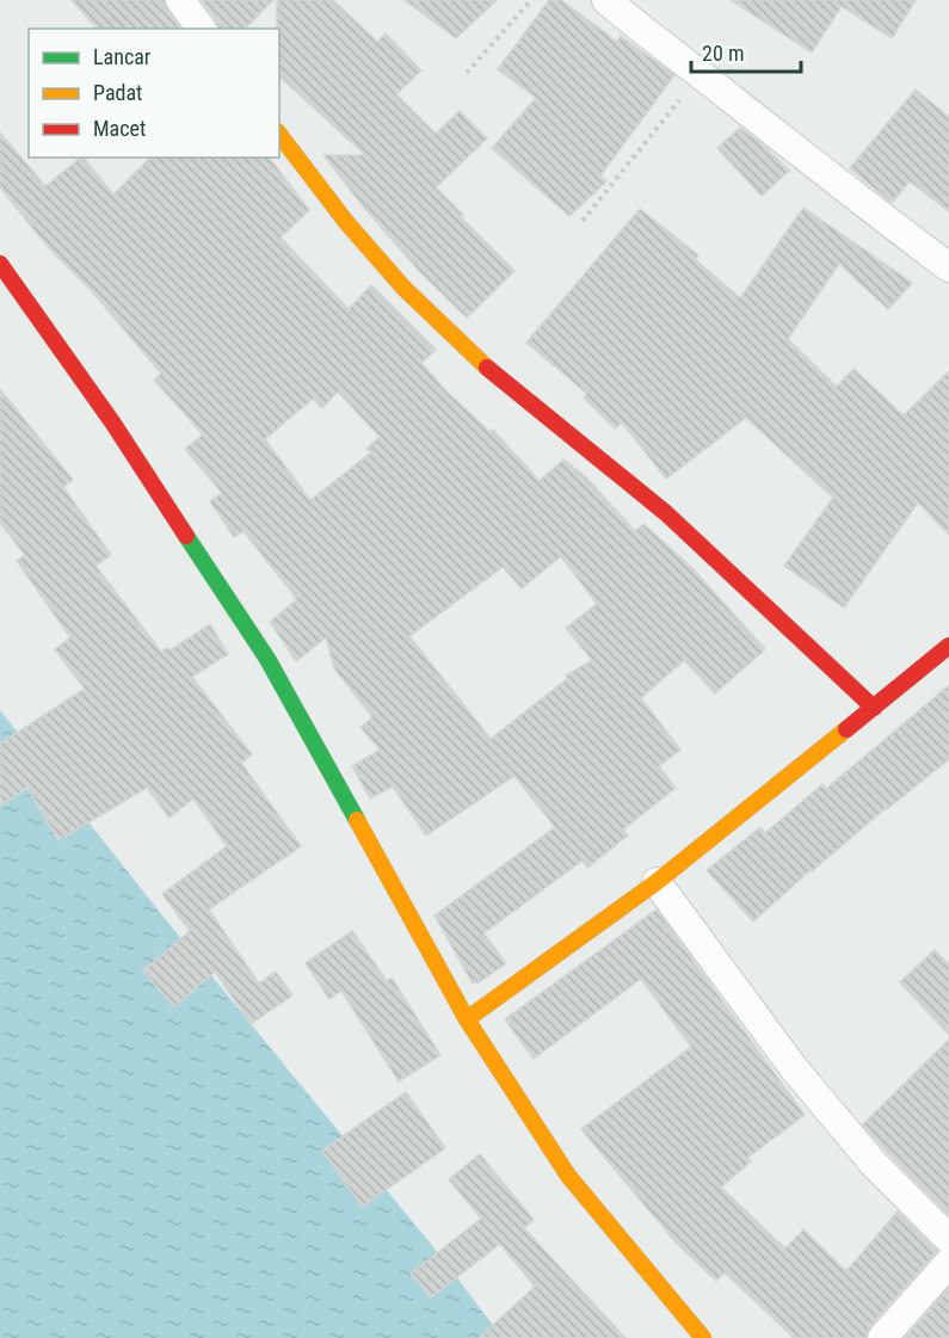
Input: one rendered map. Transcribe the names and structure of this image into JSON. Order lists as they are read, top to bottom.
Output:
{
  "legend": ["Lancar", "Padat", "Macet"],
  "scale_bar": "20 m"
}
